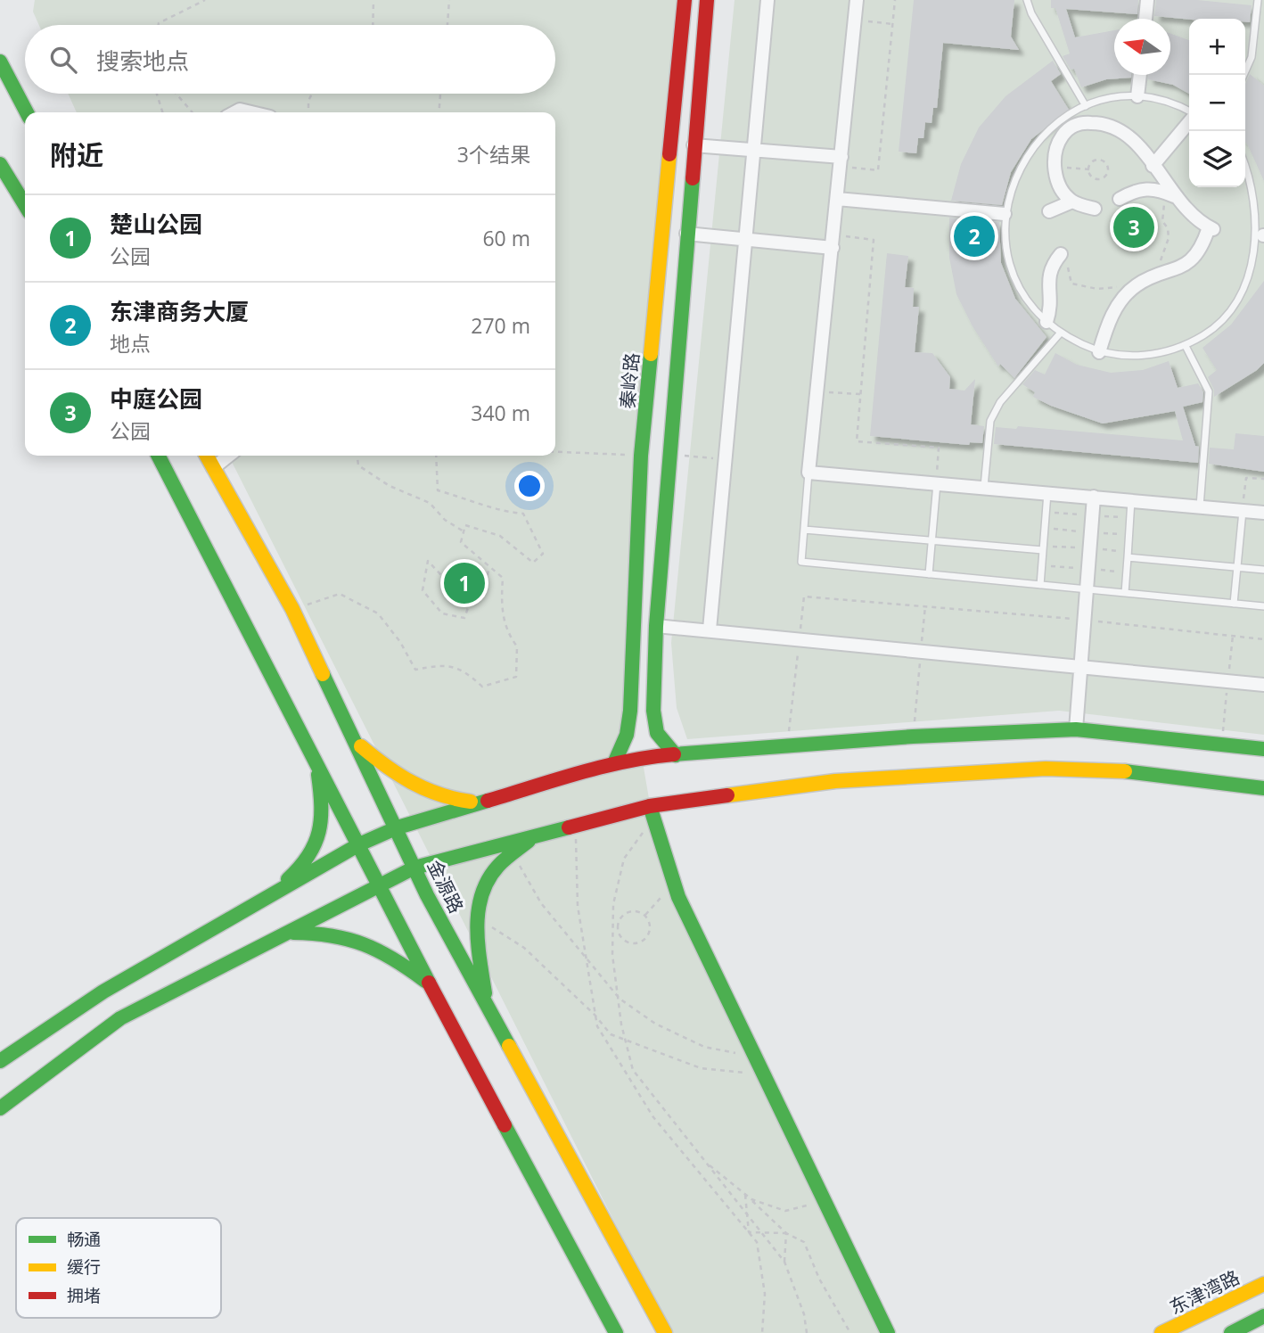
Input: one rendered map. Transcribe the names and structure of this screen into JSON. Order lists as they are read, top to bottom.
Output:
{
  "streets": {
    "main road": ["秦岭路", "金源路", "东津湾路"]
  },
  "legend": ["畅通", "缓行", "拥堵"],
  "north": "left",
  "page": {
    "map_buttons": ["+", "−"],
    "search": "搜索地点",
    "heading": ["附近", "3个结果"],
    "list": [
      {
        "mark": "1",
        "name": "楚山公园",
        "note": "公园",
        "value": "60 m"
      },
      {
        "mark": "2",
        "name": "东津商务大厦",
        "note": "地点",
        "value": "270 m"
      },
      {
        "mark": "3",
        "name": "中庭公园",
        "note": "公园",
        "value": "340 m"
      }
    ],
    "pins": ["3", "2", "1"]
  }
}
